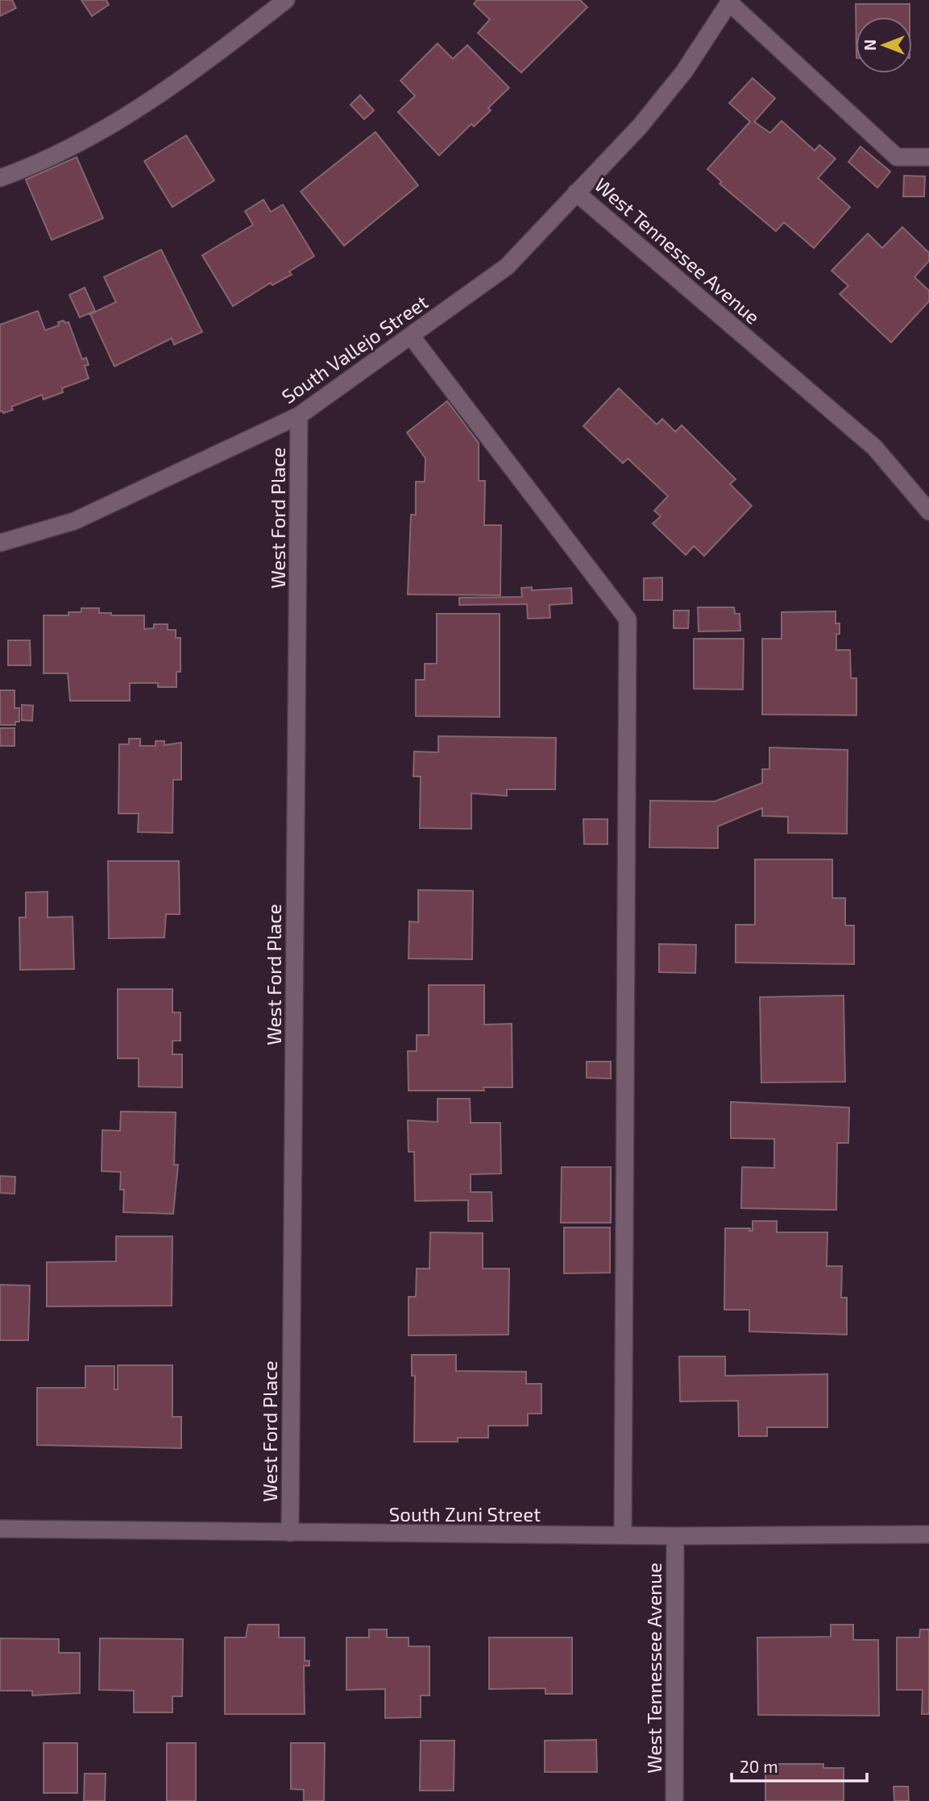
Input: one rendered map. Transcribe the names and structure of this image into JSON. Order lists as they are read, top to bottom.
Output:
{
  "streets": {
    "street": [
      "West Tennessee Avenue",
      "South Vallejo Street",
      "West Ford Place",
      "South Zuni Street"
    ]
  },
  "crossings": [
    ["West Tennessee Avenue", "South Vallejo Street"],
    ["West Tennessee Avenue", "South Zuni Street"],
    ["South Vallejo Street", "West Ford Place"],
    ["West Ford Place", "South Zuni Street"]
  ],
  "scale_bar": "20 m",
  "north": "left"
}
